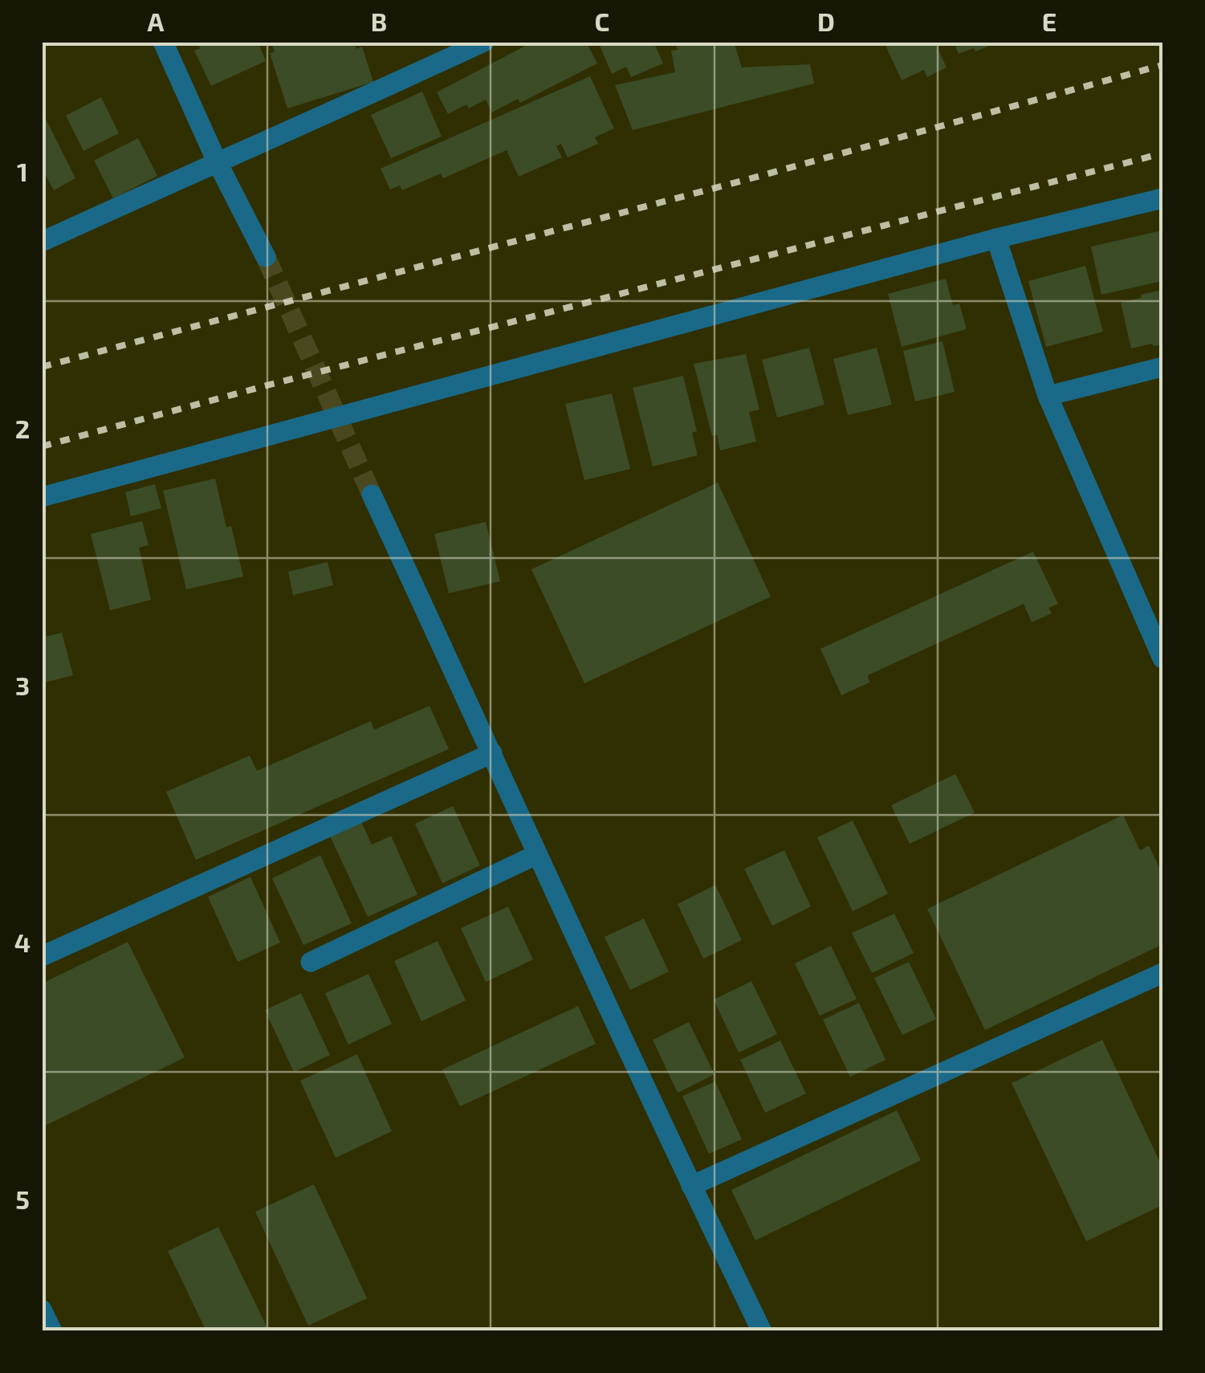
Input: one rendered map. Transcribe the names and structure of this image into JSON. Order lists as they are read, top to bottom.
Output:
{
  "grid": {
    "columns": [
      "A",
      "B",
      "C",
      "D",
      "E"
    ],
    "rows": [
      "1",
      "2",
      "3",
      "4",
      "5"
    ]
  }
}
